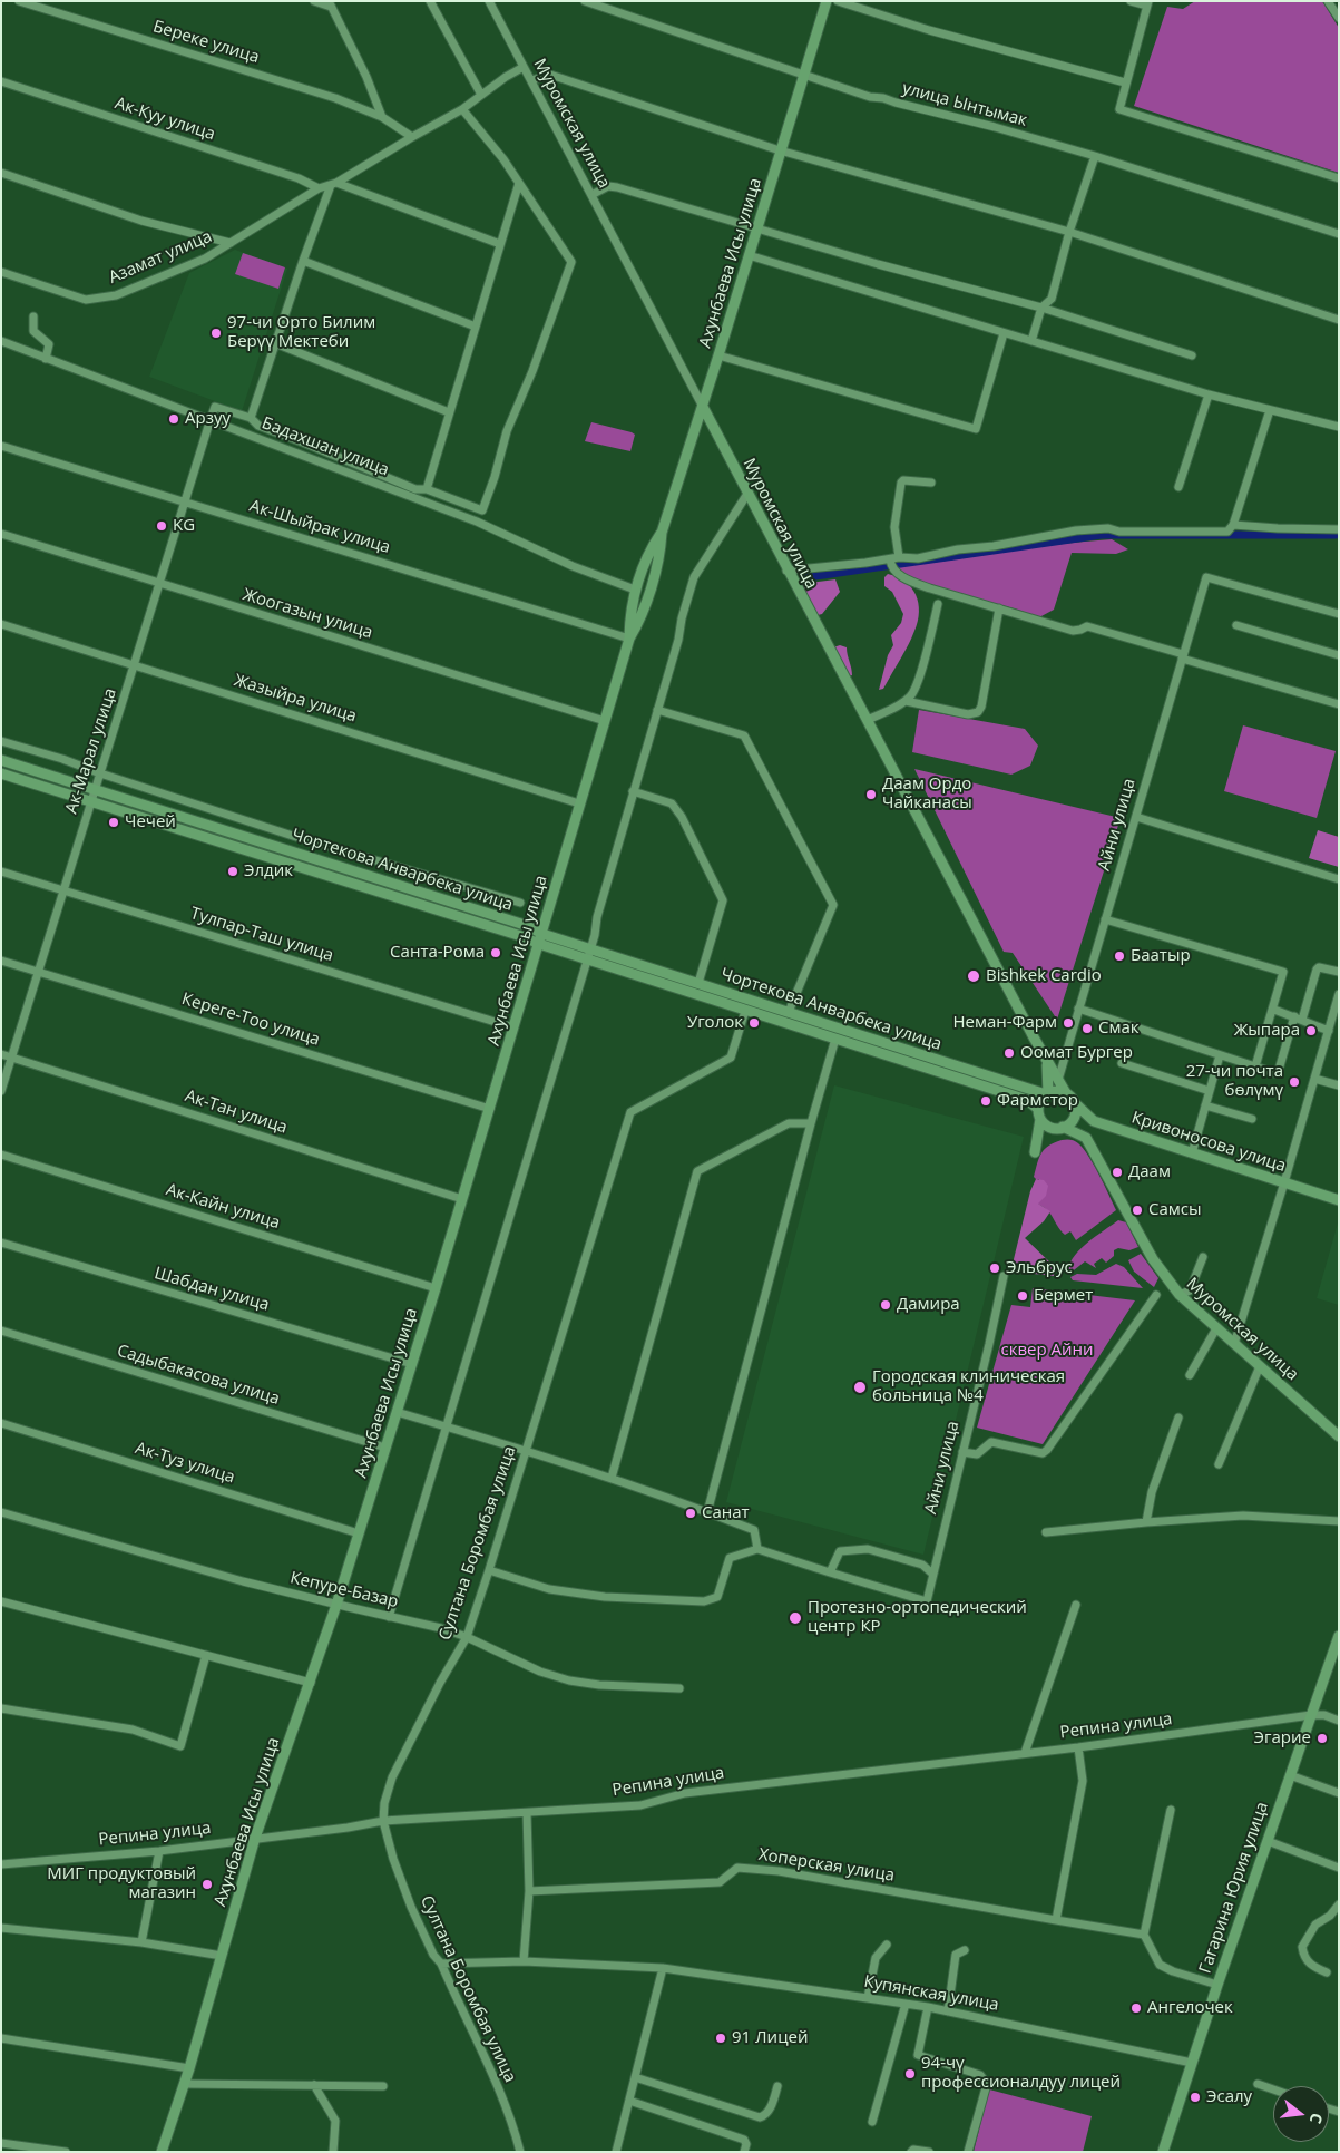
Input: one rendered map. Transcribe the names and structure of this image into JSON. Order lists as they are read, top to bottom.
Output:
{
  "streets": {
    "main road": [
      "Муромская улица",
      "Ахунбаева Исы улица",
      "Чортекова Анварбека улица",
      "Кривоносова улица",
      "Гагарина Юрия улица"
    ],
    "street": [
      "Береке улица",
      "улица Ынтымак",
      "Ак-Куу улица",
      "Азамат улица",
      "Бадахшан улица",
      "Ак-Шыйрак улица",
      "Жоогазын улица",
      "Жазыйра улица",
      "Ак-Марал улица",
      "Айни улица",
      "Тулпар-Таш улица",
      "Кереге-Тоо улица",
      "Ак-Тан улица",
      "Ак-Кайн улица",
      "Шабдан улица",
      "Садыбакасова улица",
      "Ак-Туз улица",
      "Султана Боромбая улица",
      "Кепуре-Базар",
      "Репина улица",
      "Хоперская улица",
      "Купянская улица"
    ]
  },
  "crossings": [
    ["Береке улица", "Азамат улица"],
    ["улица Ынтымак", "Ахунбаева Исы улица"],
    ["Ак-Куу улица", "Азамат улица"],
    ["Муромская улица", "Азамат улица"],
    ["Муромская улица", "Ахунбаева Исы улица"],
    ["Ахунбаева Исы улица", "Бадахшан улица"],
    ["Ахунбаева Исы улица", "Ак-Шыйрак улица"],
    ["Ахунбаева Исы улица", "Жоогазын улица"],
    ["Ахунбаева Исы улица", "Жазыйра улица"],
    ["Ахунбаева Исы улица", "Чортекова Анварбека улица"],
    ["Ахунбаева Исы улица", "Тулпар-Таш улица"],
    ["Ахунбаева Исы улица", "Кереге-Тоо улица"],
    ["Ахунбаева Исы улица", "Ак-Тан улица"],
    ["Ахунбаева Исы улица", "Ак-Кайн улица"],
    ["Ахунбаева Исы улица", "Шабдан улица"],
    ["Ахунбаева Исы улица", "Садыбакасова улица"],
    ["Ахунбаева Исы улица", "Ак-Туз улица"],
    ["Ахунбаева Исы улица", "Кепуре-Базар"],
    ["Ахунбаева Исы улица", "Репина улица"],
    ["Бадахшан улица", "Ак-Марал улица"],
    ["Ак-Шыйрак улица", "Ак-Марал улица"],
    ["Жоогазын улица", "Ак-Марал улица"],
    ["Жазыйра улица", "Ак-Марал улица"],
    ["Ак-Марал улица", "Чортекова Анварбека улица"],
    ["Ак-Марал улица", "Тулпар-Таш улица"],
    ["Ак-Марал улица", "Кереге-Тоо улица"],
    ["Ак-Марал улица", "Ак-Тан улица"],
    ["Чортекова Анварбека улица", "Кривоносова улица"],
    ["Чортекова Анварбека улица", "Султана Боромбая улица"],
    ["Султана Боромбая улица", "Кепуре-Базар"],
    ["Султана Боромбая улица", "Репина улица"],
    ["Султана Боромбая улица", "Купянская улица"],
    ["Репина улица", "Гагарина Юрия улица"],
    ["Гагарина Юрия улица", "Купянская улица"]
  ],
  "parks": ["сквер Айни"],
  "places": [
    "97-чи Орто Билим Берүү Мектеби",
    "Арзуу",
    "KG",
    "Даам Ордо Чайканасы",
    "Чечей",
    "Элдик",
    "Санта-Рома",
    "Баатыр",
    "Bishkek Cardio",
    "Уголок",
    "Неман-Фарм",
    "Смак",
    "Жыпара",
    "Оомат Бургер",
    "27-чи почта бөлүмү",
    "Фармстор",
    "Даам",
    "Самсы",
    "Эльбрус",
    "Бермет",
    "Дамира",
    "Городская клиническая больница №4",
    "Санат",
    "Протезно-ортопедический центр КР",
    "Эгарие",
    "МИГ продуктовый магазин",
    "Ангелочек",
    "91 Лицей",
    "94-чү профессионалдуу лицей",
    "Эсалу"
  ],
  "north": "right"
}
